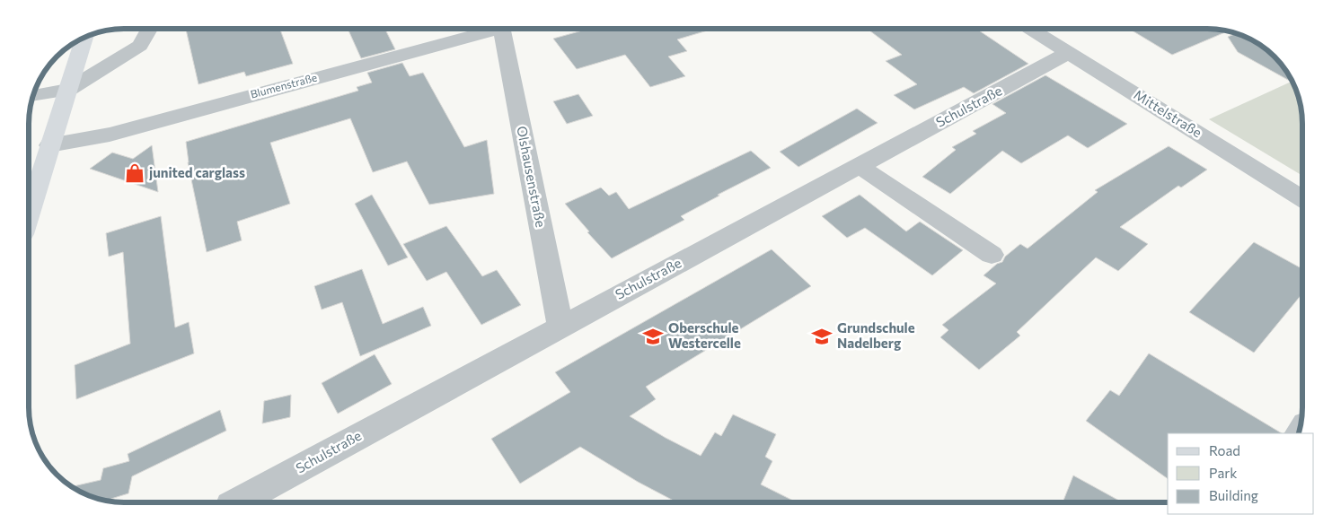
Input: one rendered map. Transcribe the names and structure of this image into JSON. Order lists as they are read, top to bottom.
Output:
{
  "streets": {
    "street": [
      "Blumenstraße",
      "Schulstraße",
      "Mittelstraße",
      "Olshausenstraße"
    ]
  },
  "crossings": [
    ["Schulstraße", "Mittelstraße"],
    ["Schulstraße", "Olshausenstraße"]
  ],
  "places": {
    "shop": ["junited carglass"],
    "school or university": ["Oberschule Westercelle", "Grundschule Nadelberg"]
  },
  "legend": ["Road", "Park", "Building"]
}
